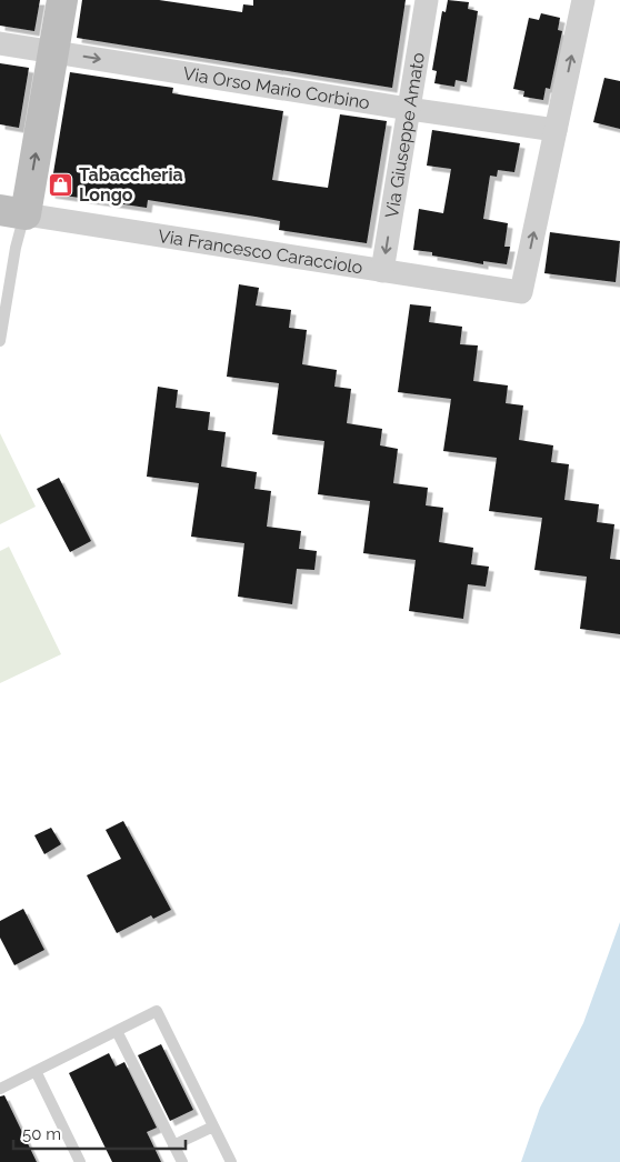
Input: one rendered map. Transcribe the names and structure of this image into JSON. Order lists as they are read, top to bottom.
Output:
{
  "streets": {
    "street": ["Via Orso Mario Corbino", "Via Giuseppe Amato", "Via Francesco Caracciolo"]
  },
  "crossings": [
    ["Via Orso Mario Corbino", "Via Giuseppe Amato"],
    ["Via Orso Mario Corbino", "Via Francesco Caracciolo"],
    ["Via Giuseppe Amato", "Via Francesco Caracciolo"]
  ],
  "one_way": ["Via Orso Mario Corbino", "Via Giuseppe Amato"],
  "places": {
    "shop": ["Tabaccheria Longo"]
  },
  "scale_bar": "50 m"
}
